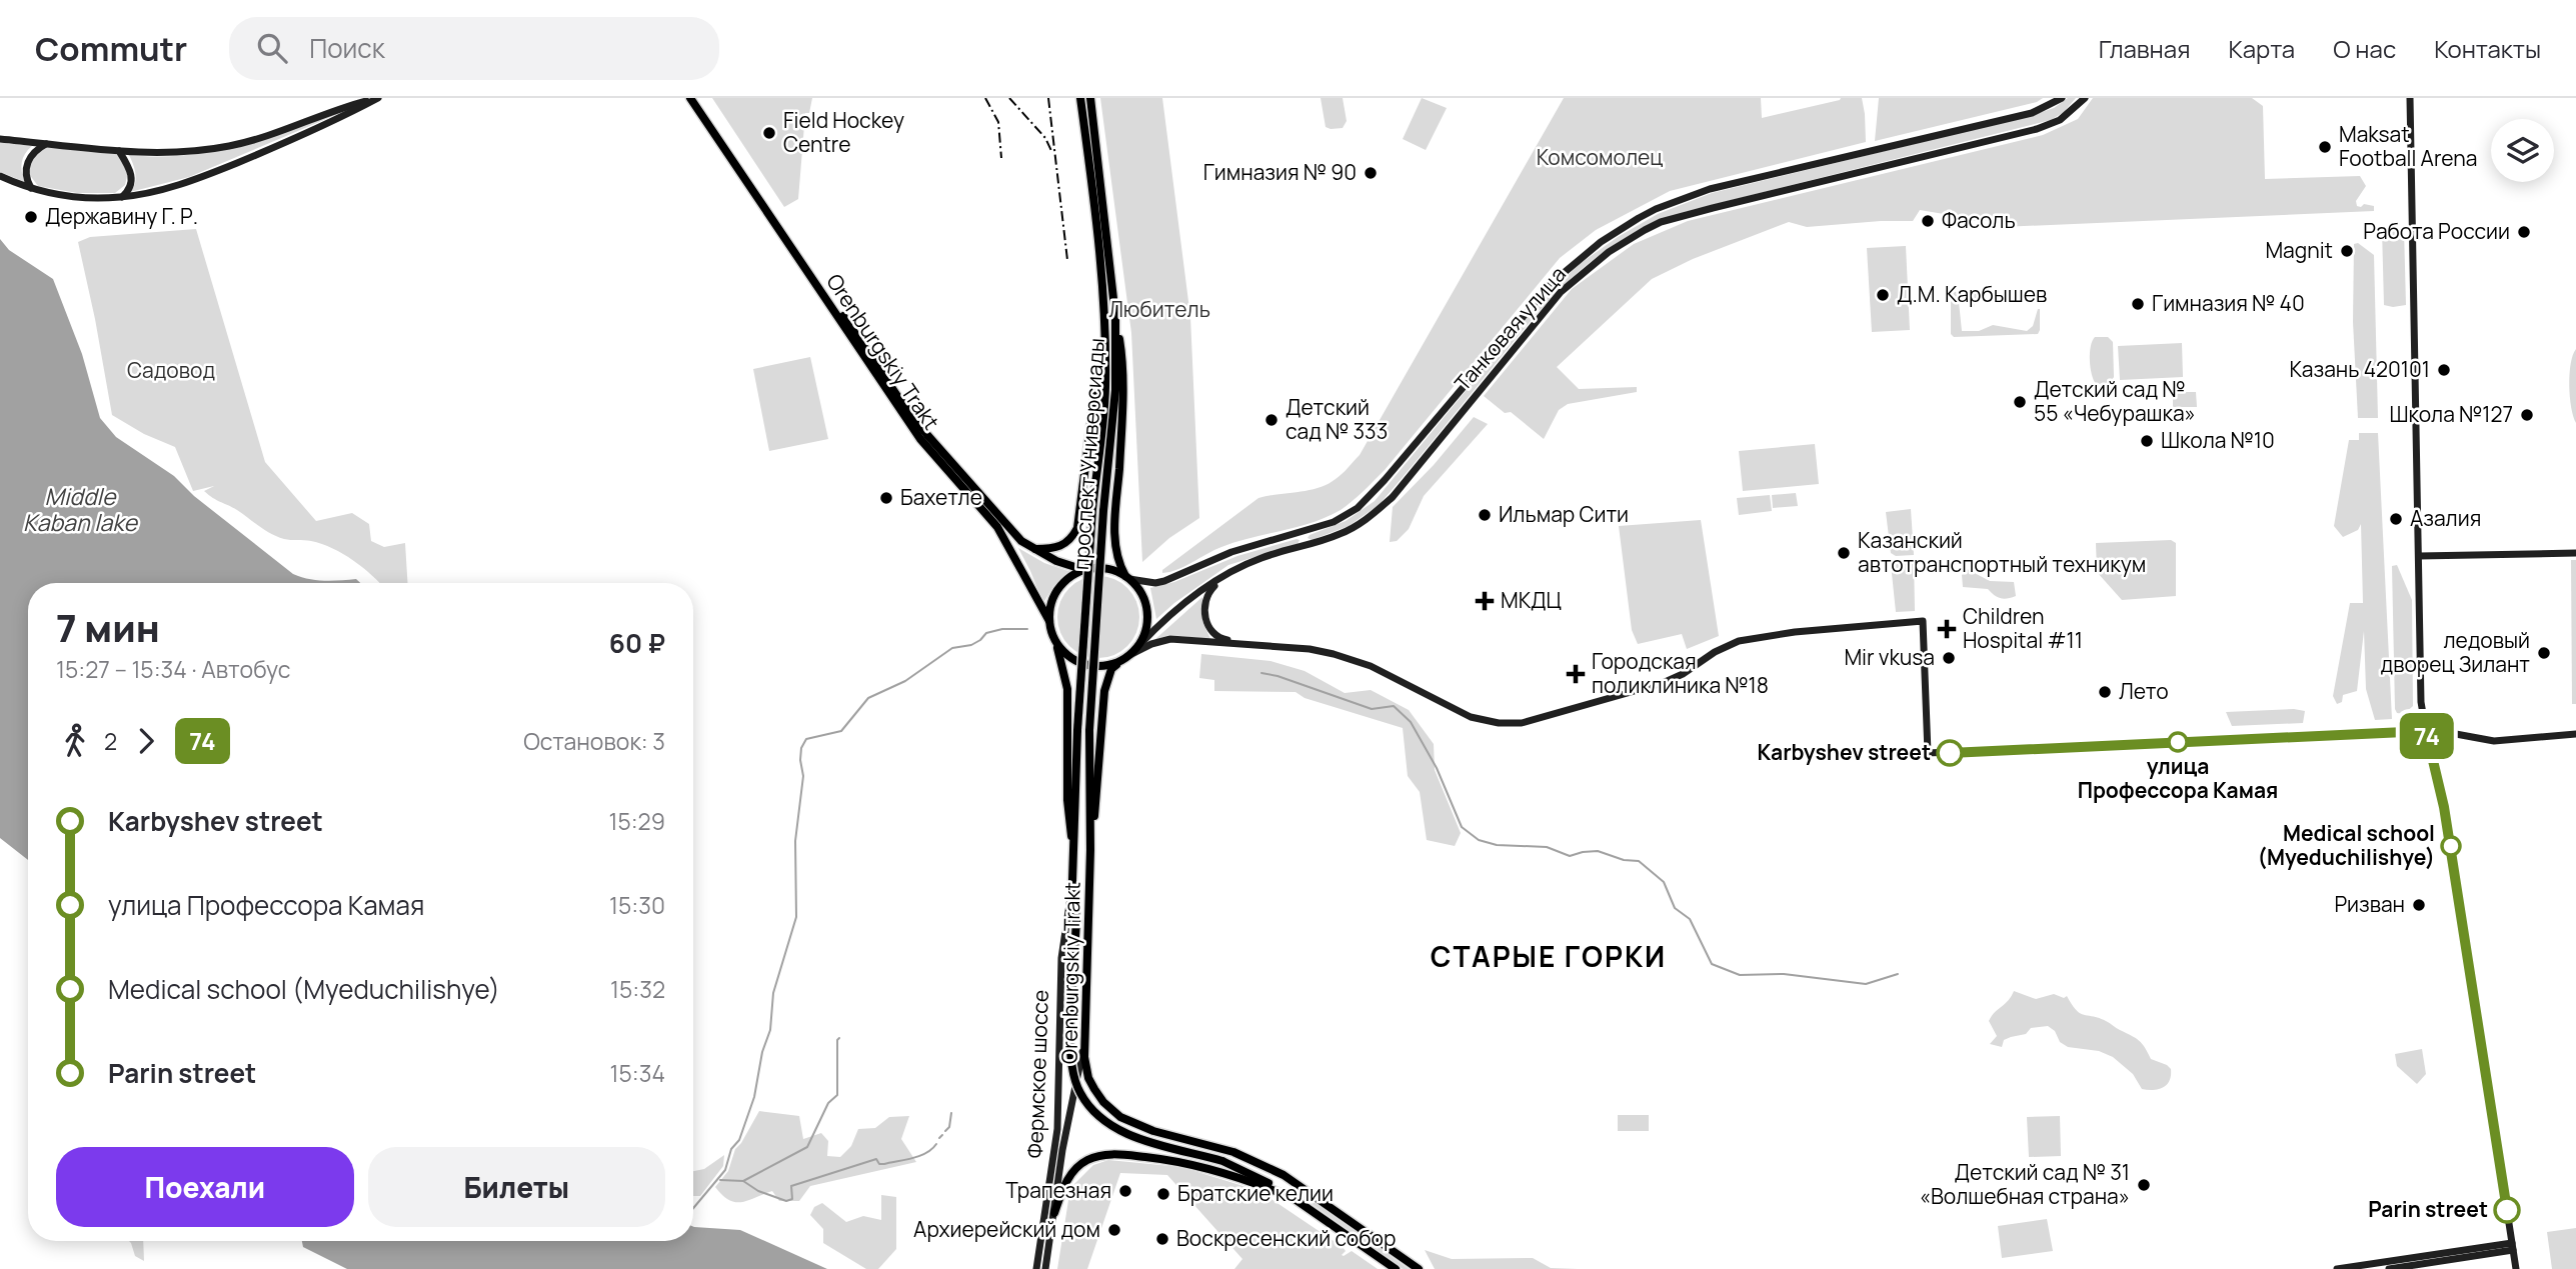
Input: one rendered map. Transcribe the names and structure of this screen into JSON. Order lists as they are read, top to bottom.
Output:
{
  "streets": {
    "main road": ["Orenburgskiy Trakt", "проспект Универсиады"],
    "street": ["Танковая улица", "Фермское шоссе"]
  },
  "crossings": [
    ["Танковая улица", "Orenburgskiy Trakt"],
    ["Orenburgskiy Trakt", "проспект Универсиады"],
    ["Orenburgskiy Trakt", "Фермское шоссе"]
  ],
  "districts": ["СТАРЫЕ ГОРКИ"],
  "water": ["Middle Kaban lake"],
  "parks": ["Комсомолец", "Любитель", "Садовод"],
  "places": {
    "other": [
      "Field Hockey Centre",
      "Maksat Football Arena",
      "Гимназия № 90",
      "Державину Г. Р.",
      "Фасоль",
      "Работа России",
      "Magnit",
      "Д.М. Карбышев",
      "Гимназия № 40",
      "Казань 420101",
      "Детский сад № 55 «Чебурашка»",
      "Школа №127",
      "Детский сад № 333",
      "Школа №10",
      "Бахетле",
      "Ильмар Сити",
      "Азалия",
      "Казанский автотранспортный техникум",
      "ледовый дворец Зилант",
      "Mir vkusa",
      "Лето",
      "улица Профессора Камая",
      "Karbyshev street",
      "Medical school (Myeduchilishye)",
      "Ризван",
      "Детский сад № 31 «Волшебная страна»",
      "Трапезная",
      "Братские келии",
      "Parin street",
      "Архиерейский дом",
      "Воскресенский собор"
    ],
    "health": ["МКДЦ", "Children Hospital #11", "Городская поликлиника №18"]
  },
  "lines": ["bus line 74"],
  "page": {
    "header": "Commutr",
    "search": "Поиск",
    "nav": [
      "Главная",
      "Карта",
      "О нас",
      "Контакты"
    ],
    "on_map": "74",
    "heading": ["7 мин", "15:27 – 15:34 · Автобус", "60 ₽"],
    "legs": ["2", "74", "Остановок: 3"],
    "list": [
      {
        "name": "Karbyshev street",
        "value": "15:29"
      },
      {
        "name": "улица Профессора Камая",
        "value": "15:30"
      },
      {
        "name": "Medical school (Myeduchilishye)",
        "value": "15:32"
      },
      {
        "name": "Parin street",
        "value": "15:34"
      }
    ],
    "buttons": ["Поехали", "Билеты"]
  }
}
